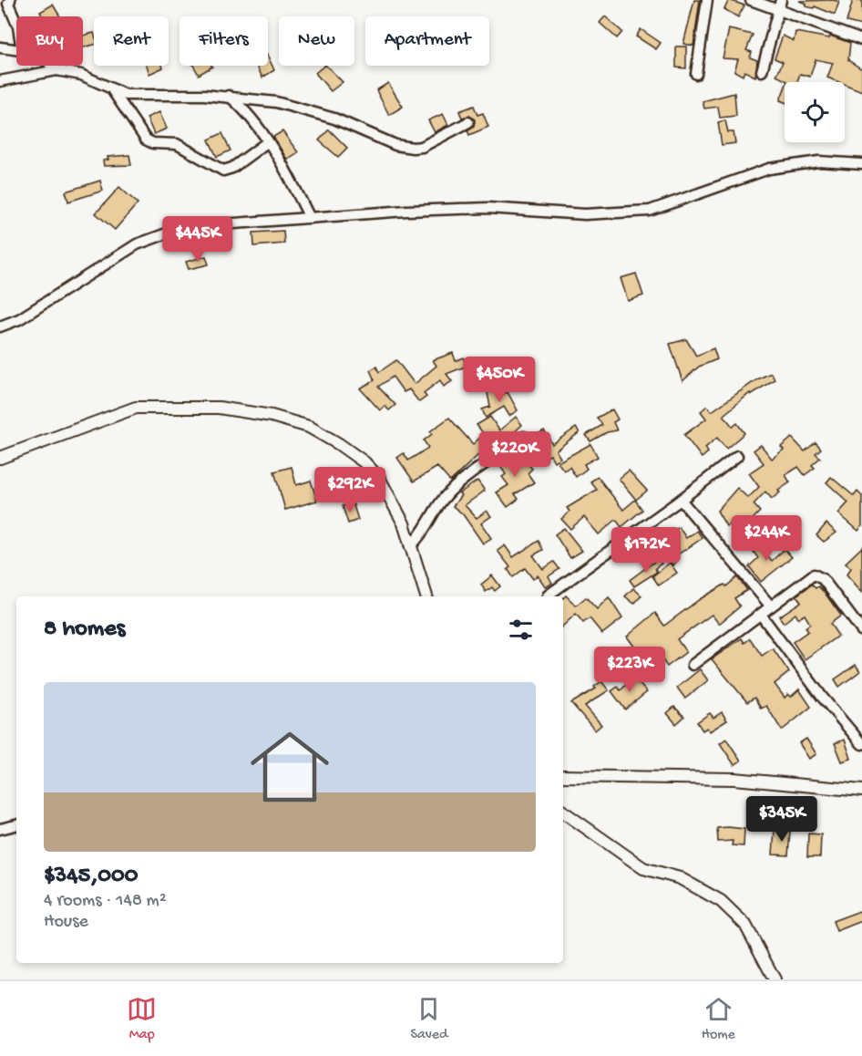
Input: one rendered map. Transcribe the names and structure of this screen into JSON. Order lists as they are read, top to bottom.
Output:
{
  "page": {
    "chip": [
      "Buy",
      "Rent",
      "Filters",
      "New",
      "Apartment"
    ],
    "price": [
      "$445K",
      "$450K",
      "$220K",
      "$292K",
      "$244K",
      "$172K",
      "$223K",
      "$345K"
    ],
    "heading": "8 homes",
    "list": [
      {
        "name": "$345,000",
        "note": "4 rooms · 148 m² · House"
      }
    ],
    "tabs": ["Map", "Saved", "Home"]
  }
}
